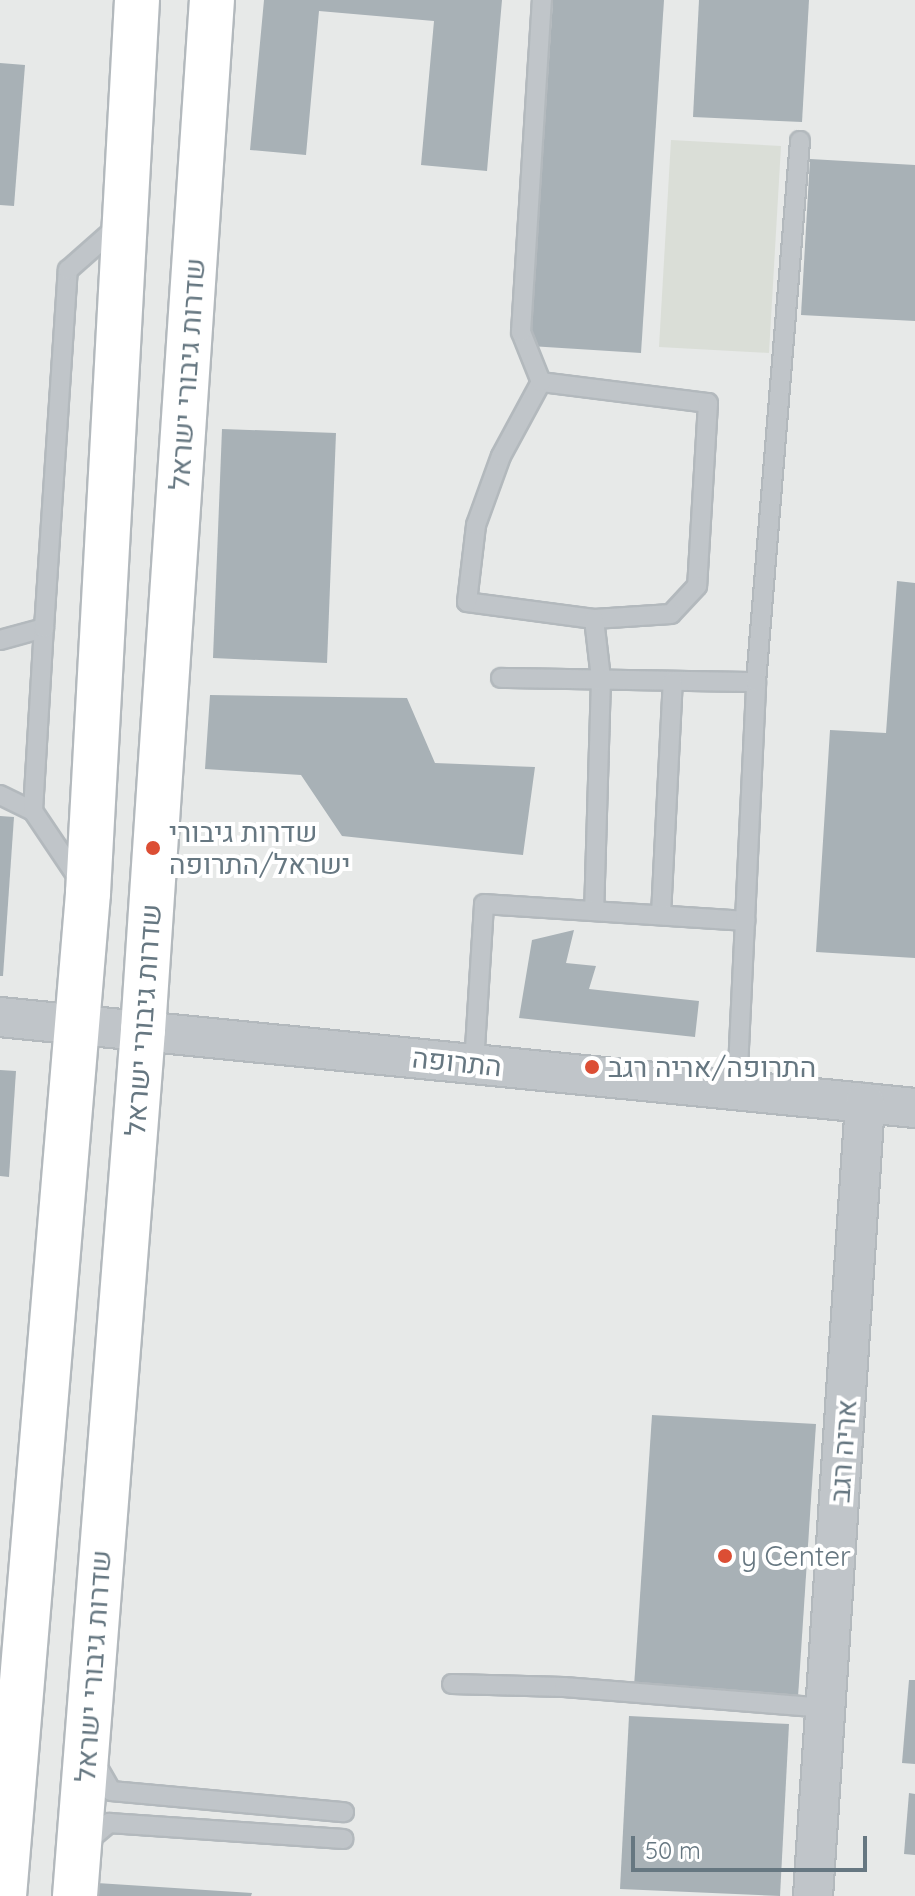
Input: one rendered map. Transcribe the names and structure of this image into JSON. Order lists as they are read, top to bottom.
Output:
{
  "streets": {
    "street": ["שדרות גיבורי ישראל", "התרופה", "אריה רגב"]
  },
  "crossings": [
    ["שדרות גיבורי ישראל", "התרופה"],
    ["התרופה", "אריה רגב"]
  ],
  "places": ["שדרות גיבורי ישראל/התרופה", "התרופה/אריה רגב", "y Center"],
  "scale_bar": "50 m"
}
